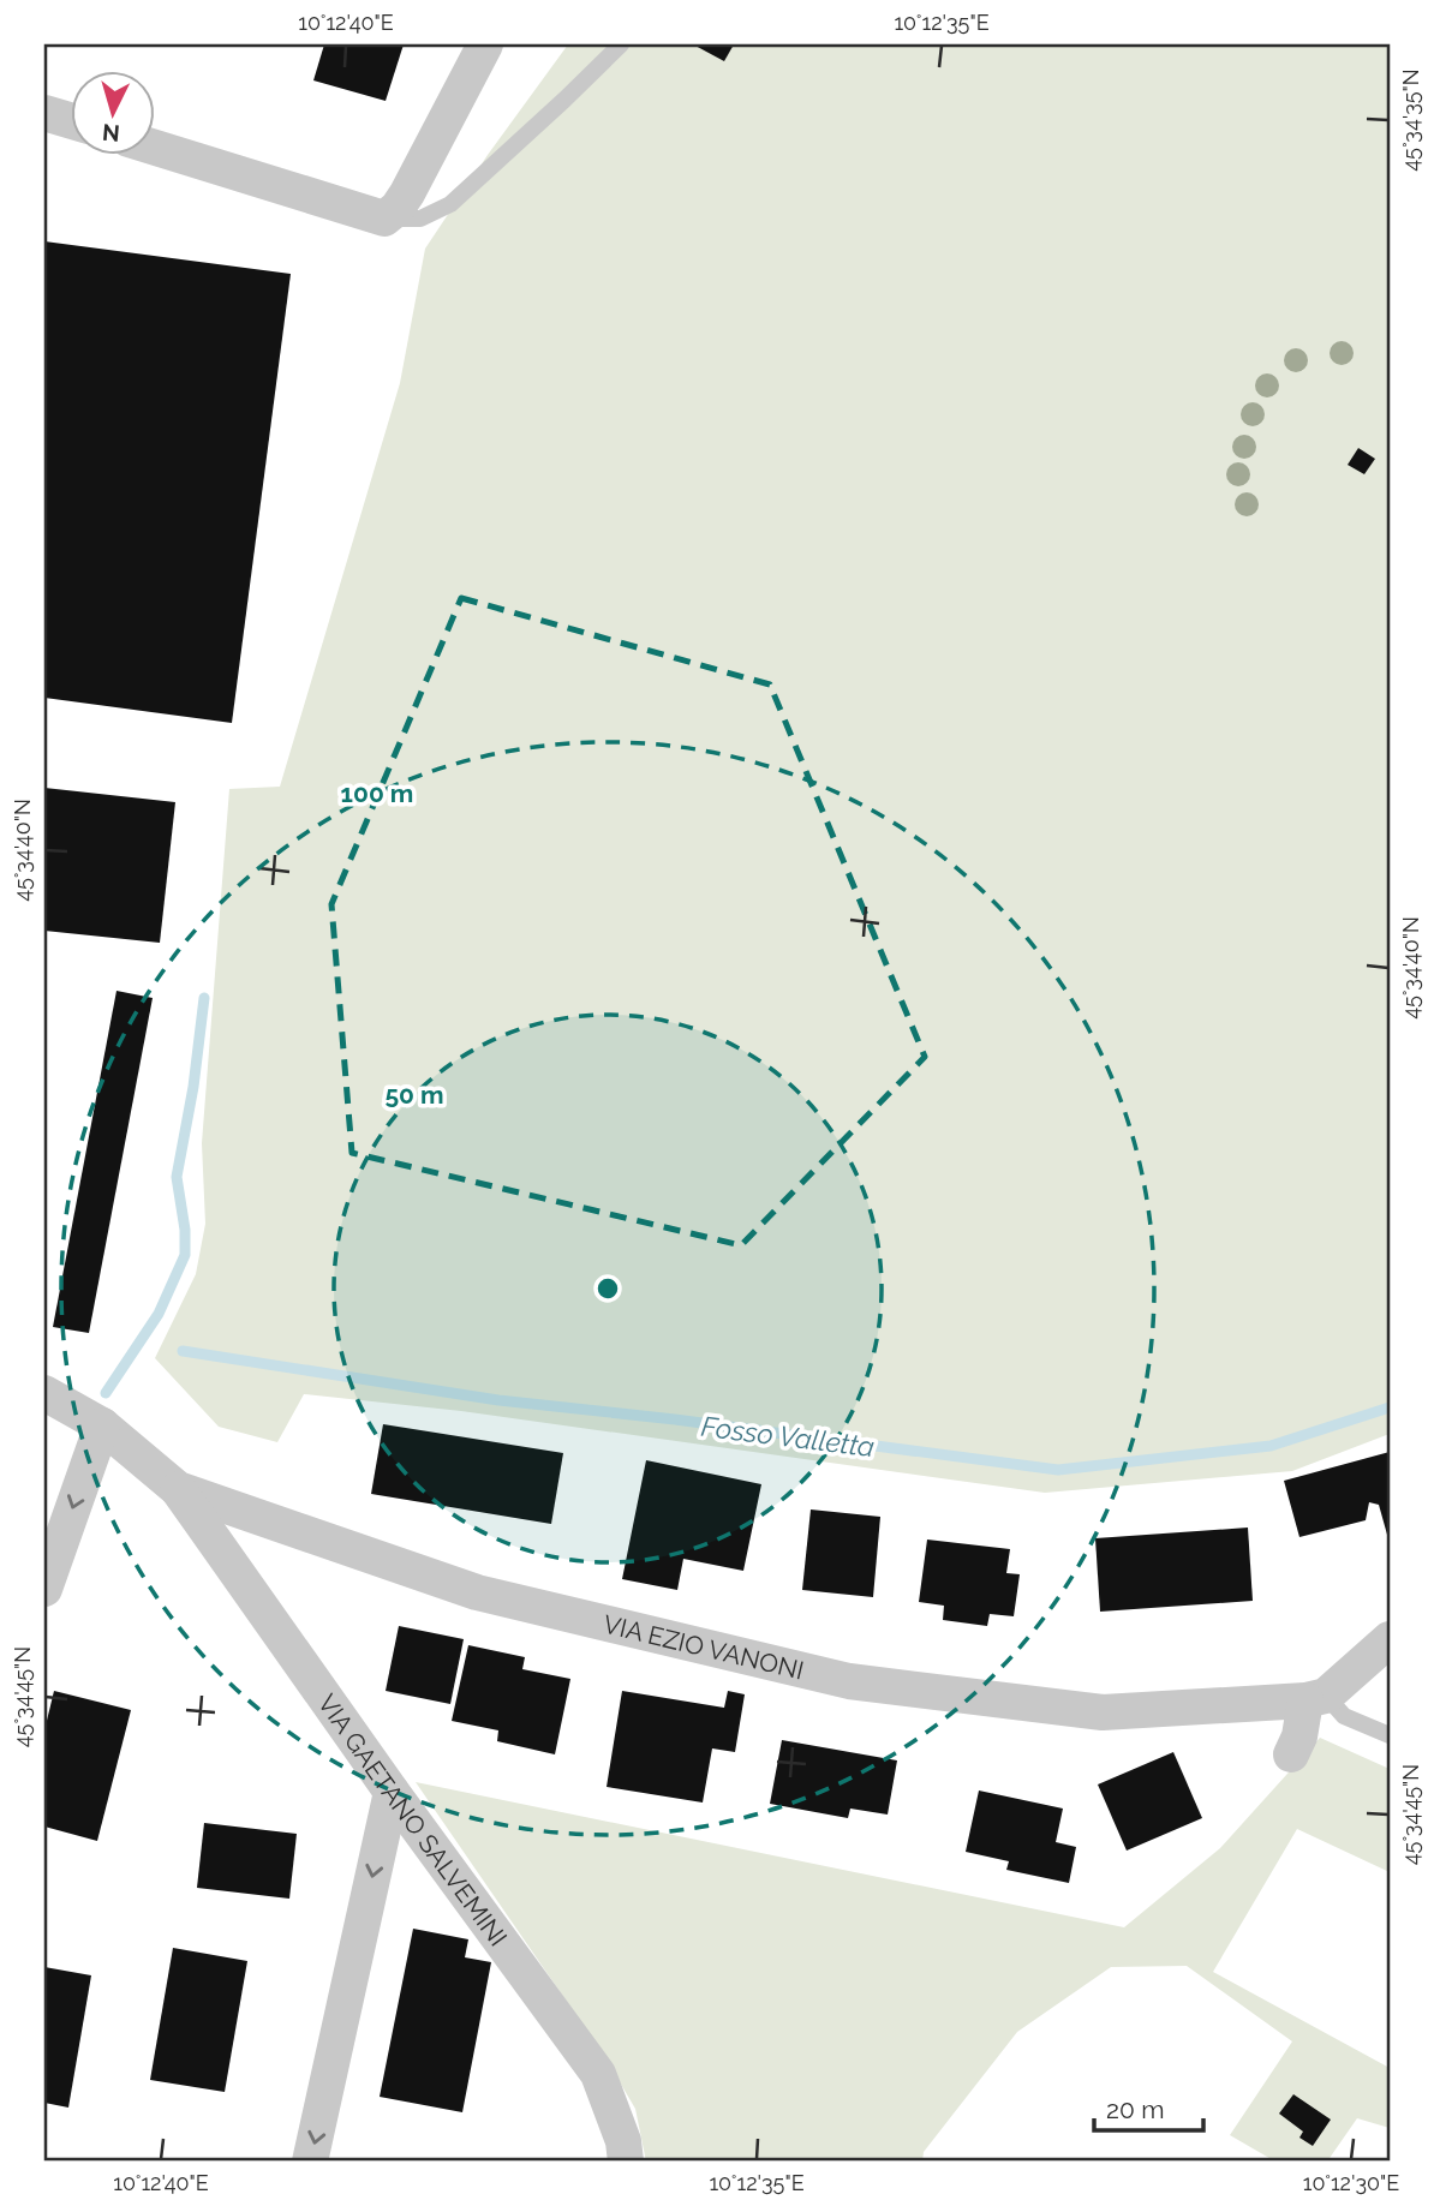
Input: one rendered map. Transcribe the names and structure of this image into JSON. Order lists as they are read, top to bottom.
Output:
{
  "streets": {
    "street": ["VIA EZIO VANONI", "VIA GAETANO SALVEMINI"]
  },
  "crossings": [
    ["VIA EZIO VANONI", "VIA GAETANO SALVEMINI"]
  ],
  "water": ["Fosso Valletta"],
  "scale_bar": "20 m",
  "north": "bottom",
  "coordinates": [
    "10°12'40\"E",
    "10°12'35\"E",
    "45°34'35\"N",
    "45°34'40\"N",
    "45°34'45\"N",
    "10°12'30\"E"
  ],
  "rings": ["100 m", "50 m"]
}
